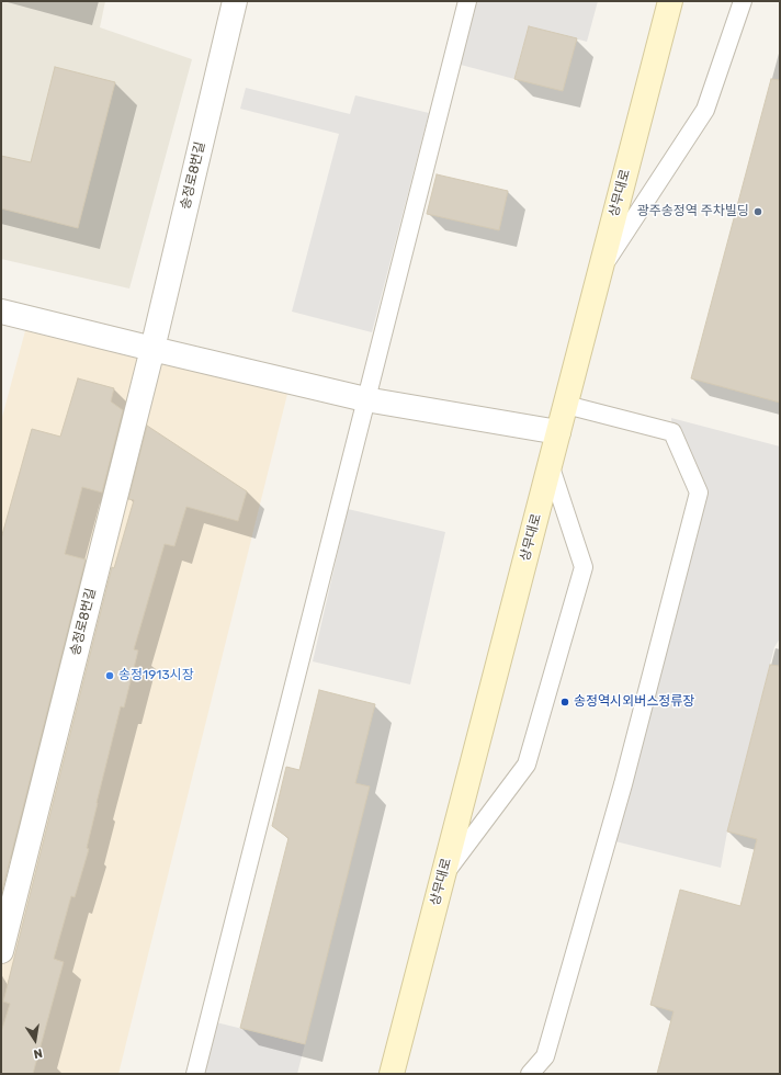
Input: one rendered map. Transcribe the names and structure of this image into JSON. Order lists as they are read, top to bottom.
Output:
{
  "streets": {
    "main road": ["상무대로"],
    "street": ["송정로8번길"]
  },
  "places": ["광주송정역 주차빌딩", "송정1913시장", "송정역시외버스정류장"],
  "north": "bottom"
}
